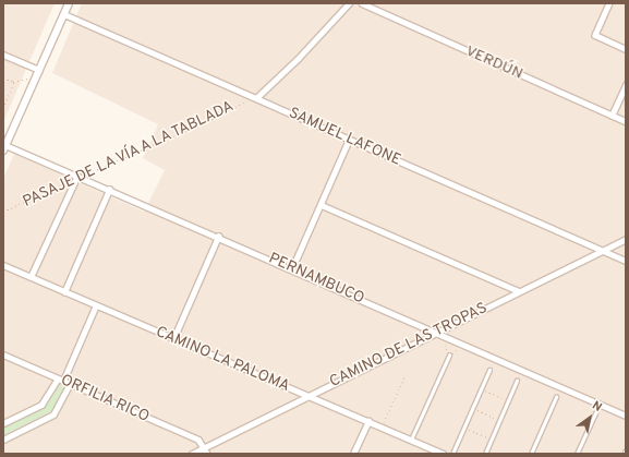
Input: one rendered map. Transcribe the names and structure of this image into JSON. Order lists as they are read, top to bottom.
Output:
{
  "streets": {
    "street": [
      "VERDÚN",
      "SAMUEL LAFONE",
      "PASAJE DE LA VÍA A LA TABLADA",
      "PERNAMBUCO",
      "CAMINO DE LAS TROPAS",
      "CAMINO LA PALOMA",
      "ORFILIA RICO"
    ]
  },
  "crossings": [
    ["SAMUEL LAFONE", "PASAJE DE LA VÍA A LA TABLADA"],
    ["SAMUEL LAFONE", "CAMINO DE LAS TROPAS"],
    ["PASAJE DE LA VÍA A LA TABLADA", "PERNAMBUCO"],
    ["PERNAMBUCO", "CAMINO DE LAS TROPAS"],
    ["CAMINO DE LAS TROPAS", "CAMINO LA PALOMA"],
    ["CAMINO DE LAS TROPAS", "ORFILIA RICO"]
  ],
  "north": "top right"
}
